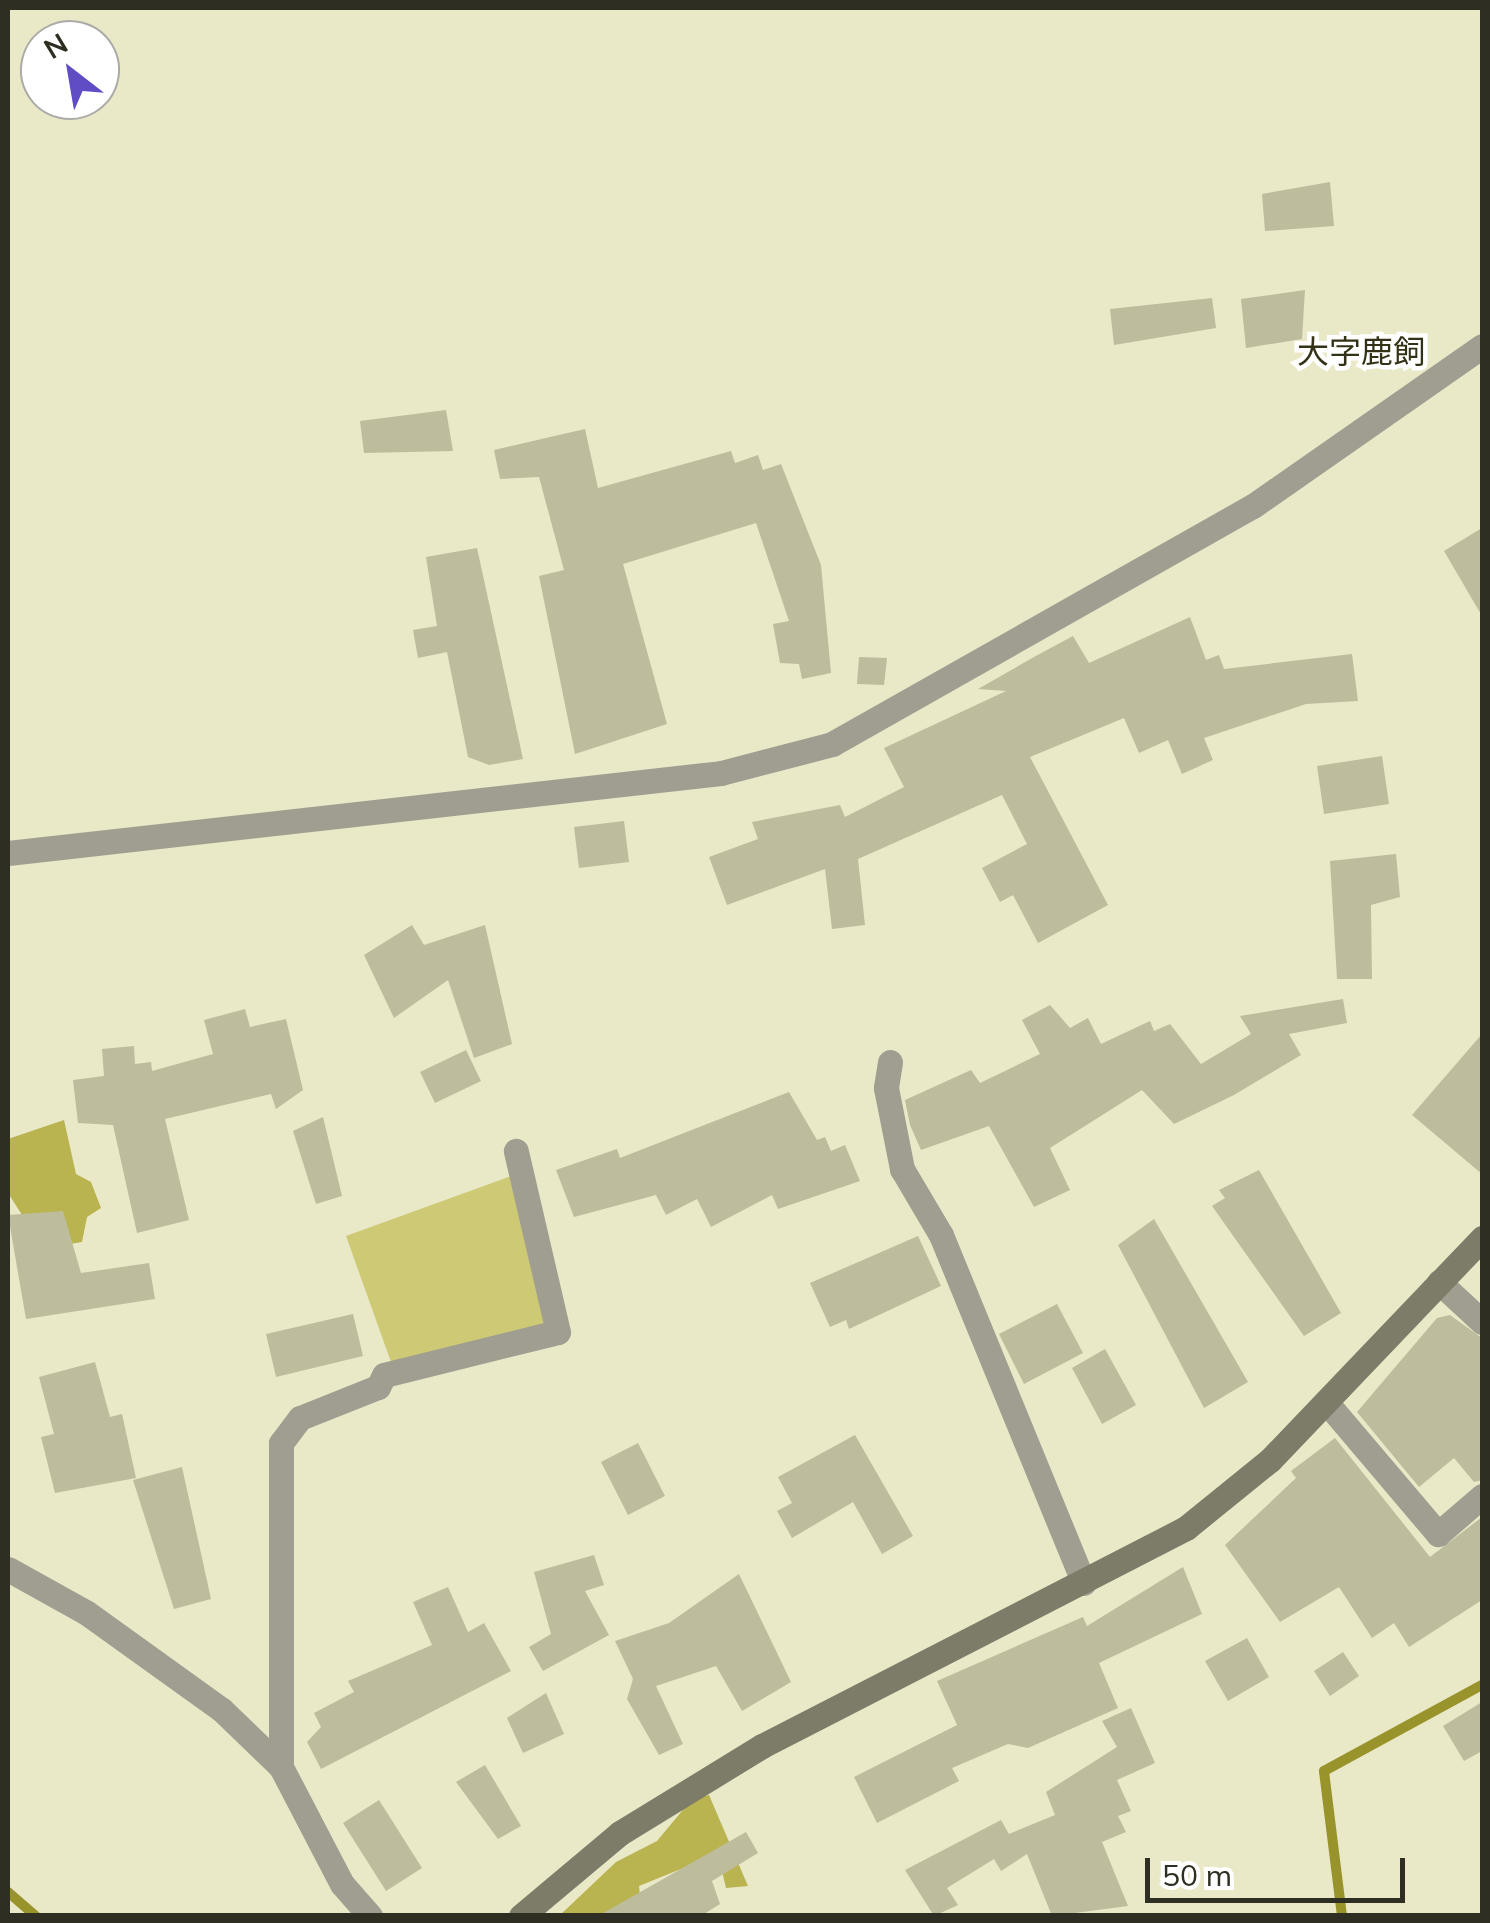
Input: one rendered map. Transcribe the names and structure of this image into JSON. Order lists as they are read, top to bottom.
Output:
{
  "districts": ["大字鹿飼"],
  "scale_bar": "50 m",
  "north": "top left"
}
